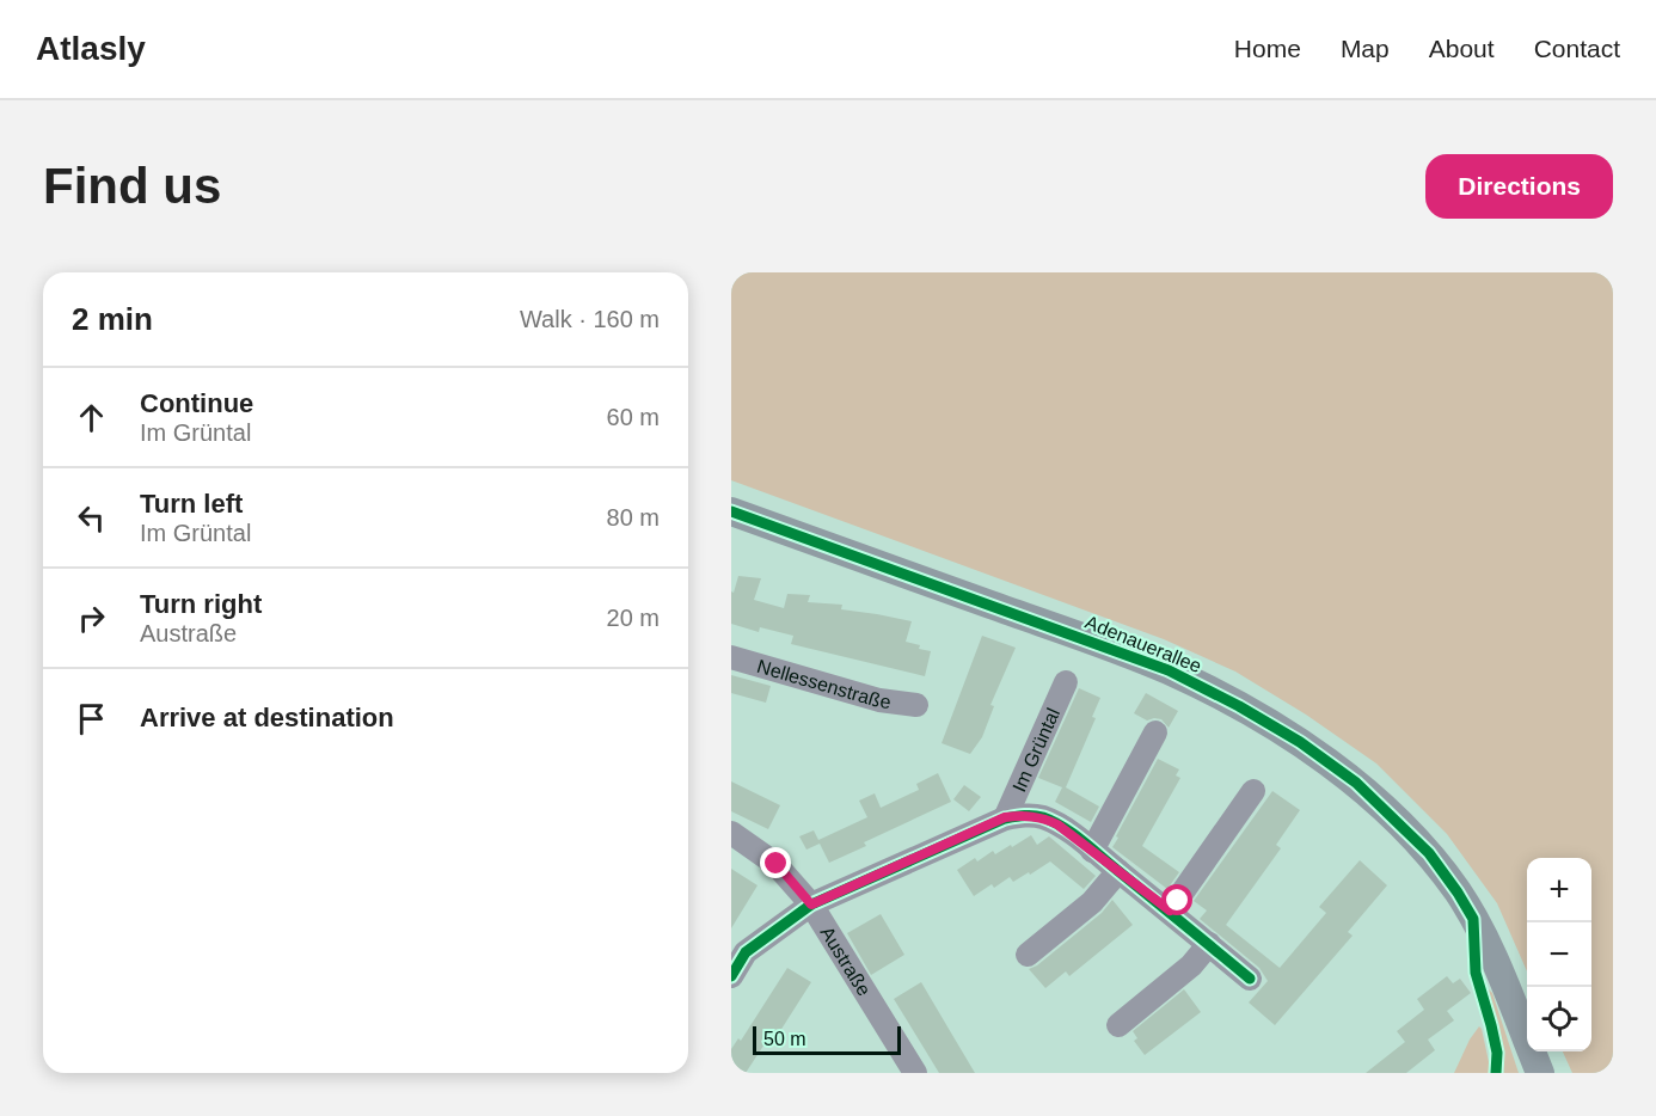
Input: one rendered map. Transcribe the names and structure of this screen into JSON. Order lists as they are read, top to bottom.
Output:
{
  "streets": {
    "main road": ["Adenauerallee"],
    "street": ["Nellessenstraße", "Im Grüntal", "Austraße"]
  },
  "crossings": [
    ["Im Grüntal", "Austraße"]
  ],
  "scale_bar": "50 m",
  "page": {
    "header": "Atlasly",
    "nav": [
      "Home",
      "Map",
      "About",
      "Contact"
    ],
    "buttons": "Directions",
    "title": "Find us",
    "heading": ["2 min", "Walk · 160 m"],
    "list": [
      ["Continue", "Im Grüntal", "60 m"],
      ["Turn left", "Im Grüntal", "80 m"],
      ["Turn right", "Austraße", "20 m"],
      "Arrive at destination"
    ],
    "map_buttons": ["+", "−"],
    "scale": "50 m"
  }
}
